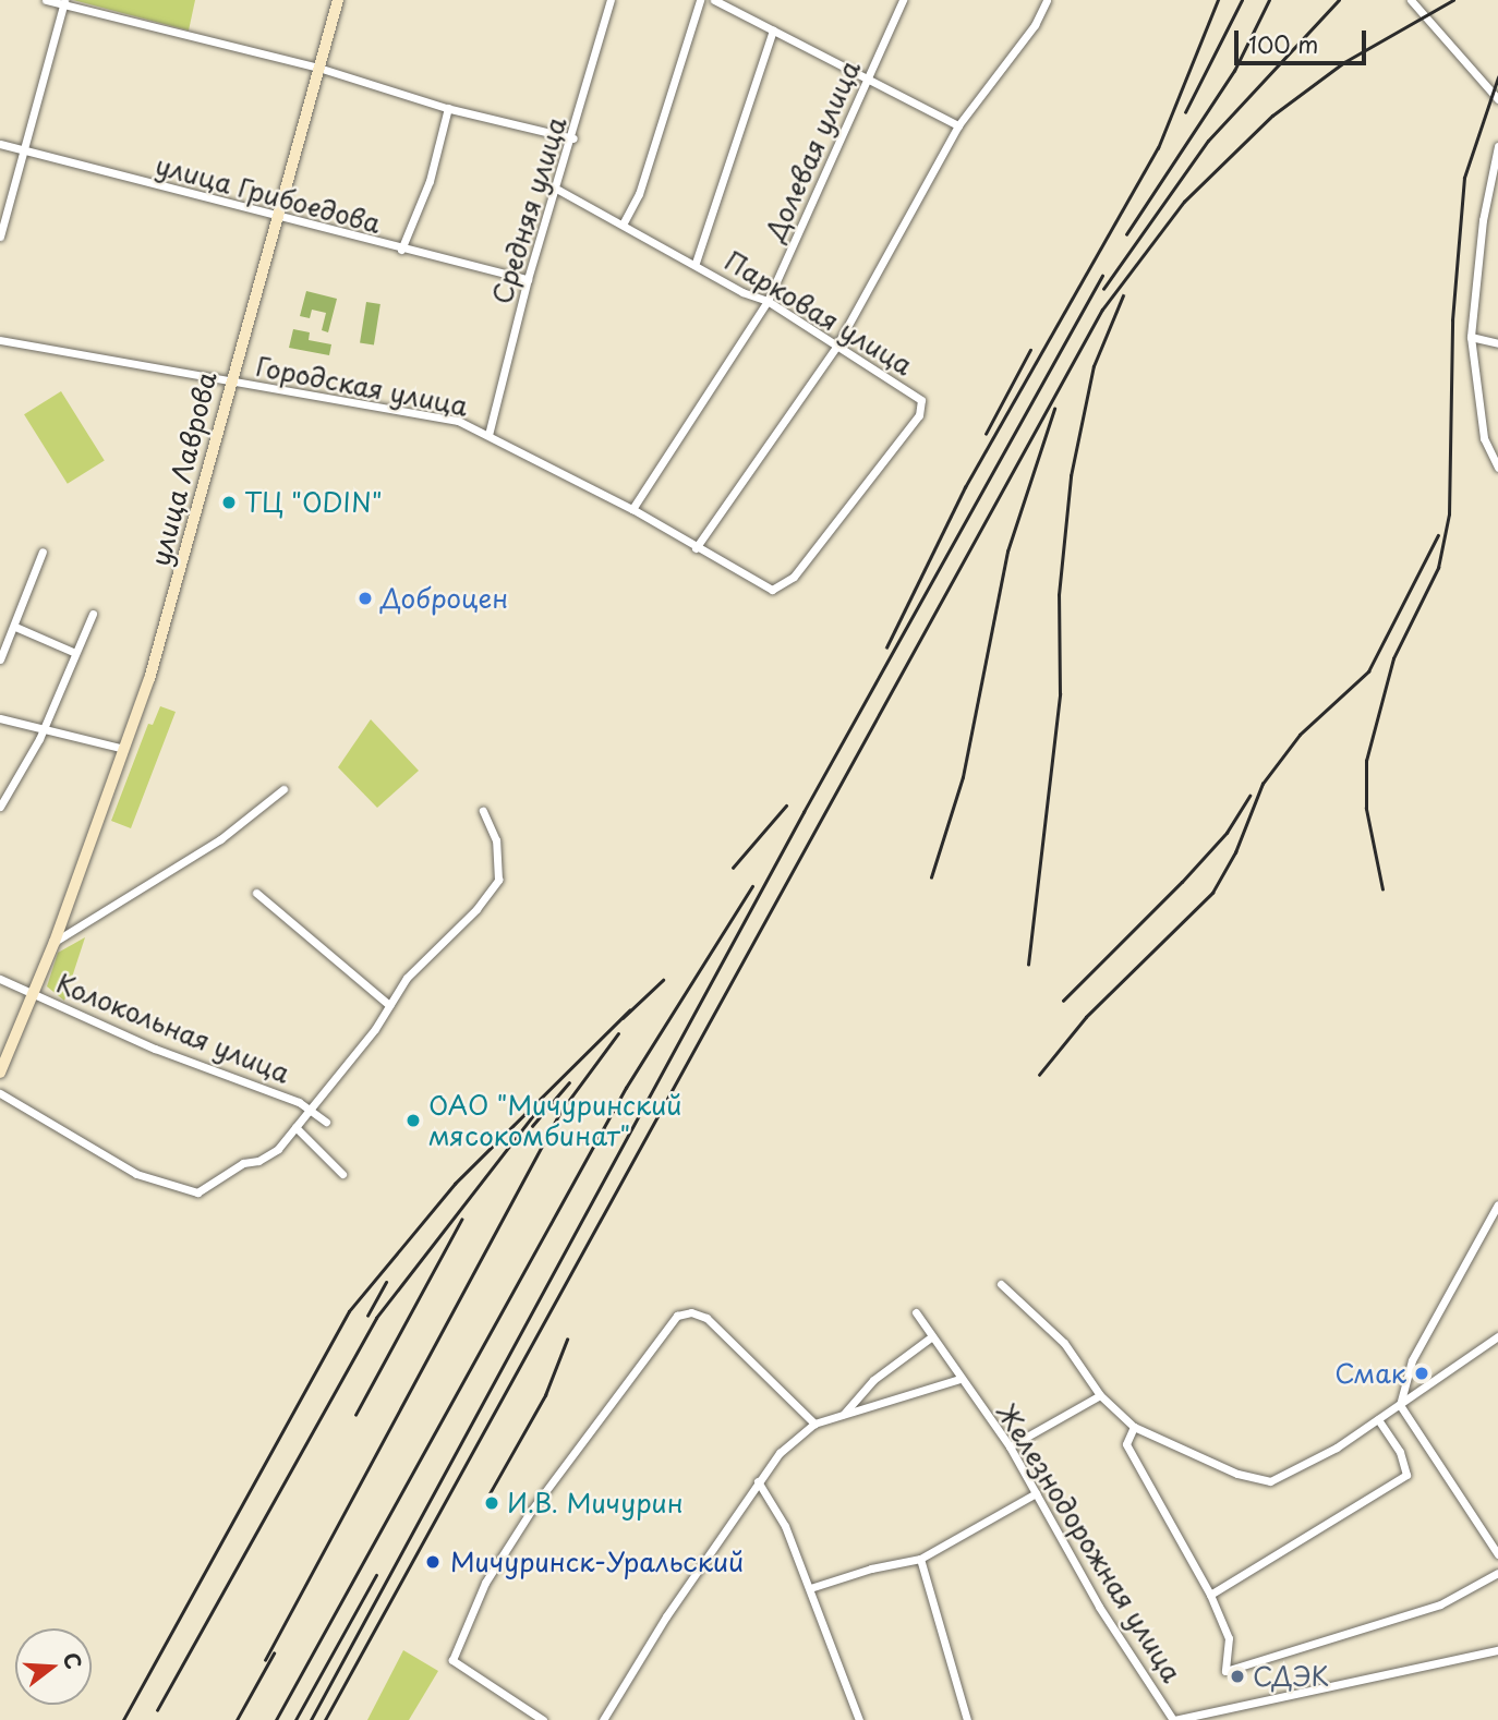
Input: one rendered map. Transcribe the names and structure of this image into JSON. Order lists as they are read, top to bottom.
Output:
{
  "streets": {
    "main road": ["улица Лаврова"],
    "street": [
      "Долевая улица",
      "улица Грибоедова",
      "Средняя улица",
      "Парковая улица",
      "Городская улица",
      "Колокольная улица",
      "Железнодорожная улица"
    ]
  },
  "crossings": [
    ["Долевая улица", "Парковая улица"],
    ["Долевая улица", "Городская улица"],
    ["улица Грибоедова", "Средняя улица"],
    ["улица Грибоедова", "улица Лаврова"],
    ["Средняя улица", "Парковая улица"],
    ["Средняя улица", "Городская улица"],
    ["Парковая улица", "Городская улица"],
    ["Городская улица", "улица Лаврова"],
    ["улица Лаврова", "Колокольная улица"]
  ],
  "places": [
    "ТЦ \"ODIN\"",
    "Доброцен",
    "ОАО \"Мичуринский мясокомбинат\"",
    "Смак",
    "И.В. Мичурин",
    "Мичуринск-Уральский",
    "СДЭК"
  ],
  "scale_bar": "100 m",
  "north": "right"
}
